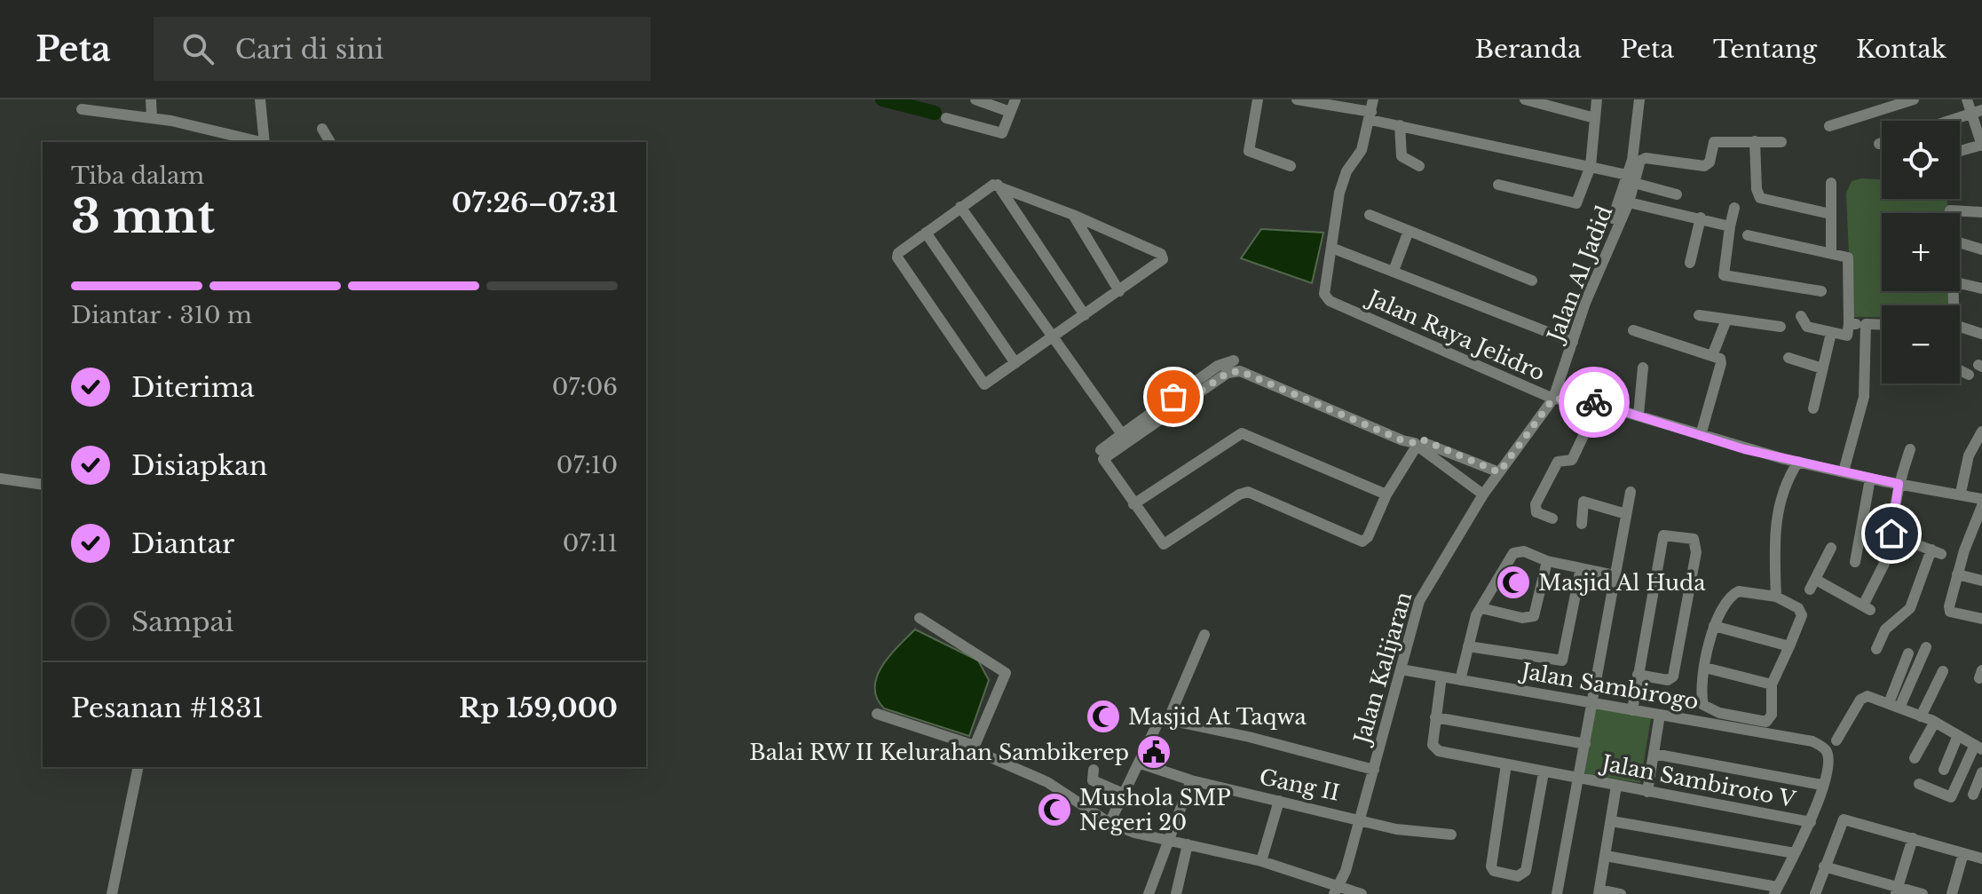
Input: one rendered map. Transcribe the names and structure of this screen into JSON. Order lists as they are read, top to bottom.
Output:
{
  "streets": {
    "street": [
      "Jalan Al Jadid",
      "Jalan Raya Jelidro",
      "Jalan Kalijaran",
      "Jalan Sambirogo",
      "Jalan Sambiroto V",
      "Gang II"
    ]
  },
  "crossings": [
    ["Jalan Al Jadid", "Jalan Raya Jelidro"],
    ["Jalan Al Jadid", "Jalan Kalijaran"],
    ["Jalan Raya Jelidro", "Jalan Kalijaran"],
    ["Jalan Kalijaran", "Jalan Sambirogo"],
    ["Jalan Kalijaran", "Gang II"]
  ],
  "places": {
    "mosque": ["Masjid Al Huda", "Masjid At Taqwa", "Mushola SMP Negeri 20"],
    "public building": ["Balai RW II Kelurahan Sambikerep"]
  },
  "page": {
    "header": "Peta",
    "search": "Cari di sini",
    "nav": [
      "Beranda",
      "Peta",
      "Tentang",
      "Kontak"
    ],
    "map_buttons": ["+", "−"],
    "heading": ["3 mnt", "Tiba dalam", "07:26–07:31"],
    "panel": ["Pesanan #1831", "Rp 159,000"],
    "bar": "Diantar · 310 m",
    "list": [
      ["Diterima", "07:06"],
      ["Disiapkan", "07:10"],
      ["Diantar", "07:11"],
      "Sampai"
    ]
  }
}
